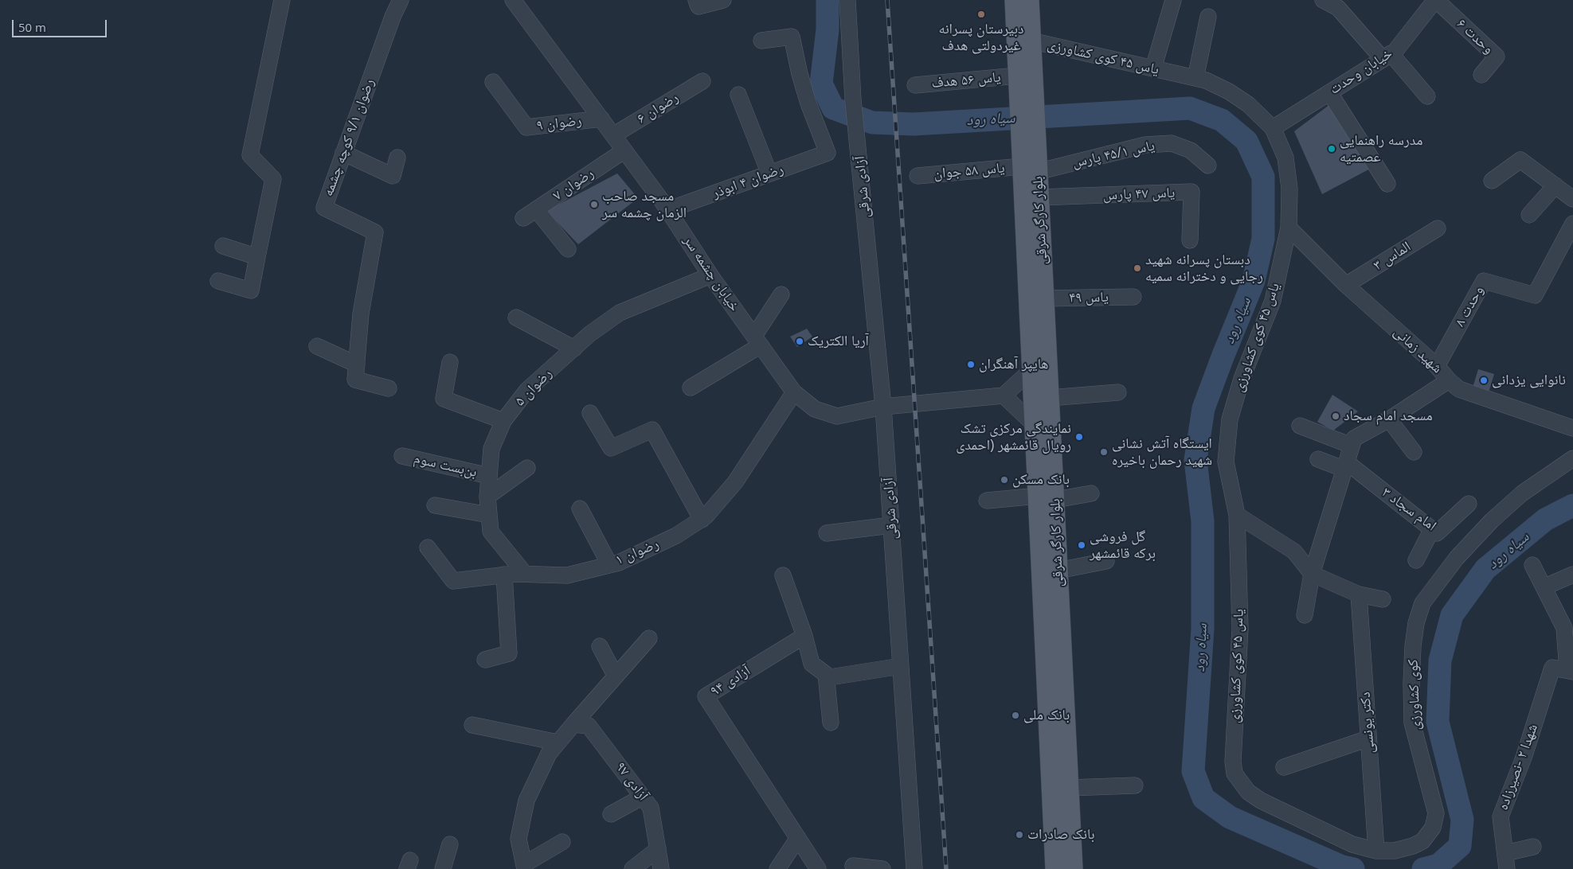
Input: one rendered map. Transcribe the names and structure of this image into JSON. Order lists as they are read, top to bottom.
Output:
{
  "streets": {
    "main road": ["بلوار کارگر شرقی"],
    "street": [
      "وحدت ۶",
      "یاس ۴۵ کوی کشاورزی",
      "خیابان وحدت",
      "یاس ۵۶ هدف",
      "رضوان ۶",
      "رضوان ۹",
      "رضوان ۹/۱ کوچه چشمه",
      "یاس ۴۵/۱ پارس",
      "یاس ۵۸ جوان",
      "رضوان ۴ ابوذر",
      "رضوان ۷",
      "آزادی شرقی",
      "یاس ۴۷ پارس",
      "الماس ۳",
      "خیابان چشمه سر",
      "یاس ۴۹",
      "وحدت ۸",
      "شهید زمانی",
      "رضوان ۵",
      "بن‌بست سوم",
      "امام سجاد ۳",
      "رضوان ۱",
      "آزادی ۹۴",
      "کوی کشاورزی",
      "دکتر یونسی",
      "شهدا ۲ -نصیرزاده",
      "آزادی ۹۷"
    ]
  },
  "crossings": [
    ["وحدت ۶", "خیابان وحدت"],
    ["یاس ۴۵ کوی کشاورزی", "خیابان وحدت"],
    ["یاس ۴۵ کوی کشاورزی", "شهید زمانی"],
    ["یاس ۴۵ کوی کشاورزی", "کوی کشاورزی"],
    ["رضوان ۶", "خیابان چشمه سر"],
    ["رضوان ۹", "خیابان چشمه سر"],
    ["یاس ۴۵/۱ پارس", "یاس ۵۸ جوان"],
    ["یاس ۴۵/۱ پارس", "بلوار کارگر شرقی"],
    ["یاس ۵۸ جوان", "بلوار کارگر شرقی"],
    ["رضوان ۴ ابوذر", "خیابان چشمه سر"],
    ["رضوان ۷", "خیابان چشمه سر"],
    ["آزادی شرقی", "خیابان چشمه سر"],
    ["یاس ۴۷ پارس", "بلوار کارگر شرقی"],
    ["بلوار کارگر شرقی", "یاس ۴۹"],
    ["الماس ۳", "شهید زمانی"],
    ["خیابان چشمه سر", "رضوان ۵"],
    ["خیابان چشمه سر", "رضوان ۱"],
    ["وحدت ۸", "شهید زمانی"],
    ["رضوان ۵", "بن‌بست سوم"],
    ["رضوان ۵", "رضوان ۱"],
    ["کوی کشاورزی", "دکتر یونسی"]
  ],
  "water": ["سیاه رود"],
  "places": [
    "دبیرستان پسرانه غیردولتی هدف",
    "مدرسه راهنمایی عصمتیه",
    "مسجد صاحب الزمان چشمه سر",
    "دبستان پسرانه شهید رجایی و دخترانه سمیه",
    "آریا الکتریک",
    "هایپر آهنگران",
    "نانوایی یزدانی",
    "مسجد امام سجاد",
    "نمایندگی مرکزی تشک رویال قائمشهر (احمدی",
    "ایستگاه آتش نشانی شهید رحمان باخیره",
    "بانک مسکن",
    "گل فروشی برکه قائمشهر",
    "بانک ملی",
    "بانک صادرات"
  ],
  "scale_bar": "50 m"
}
